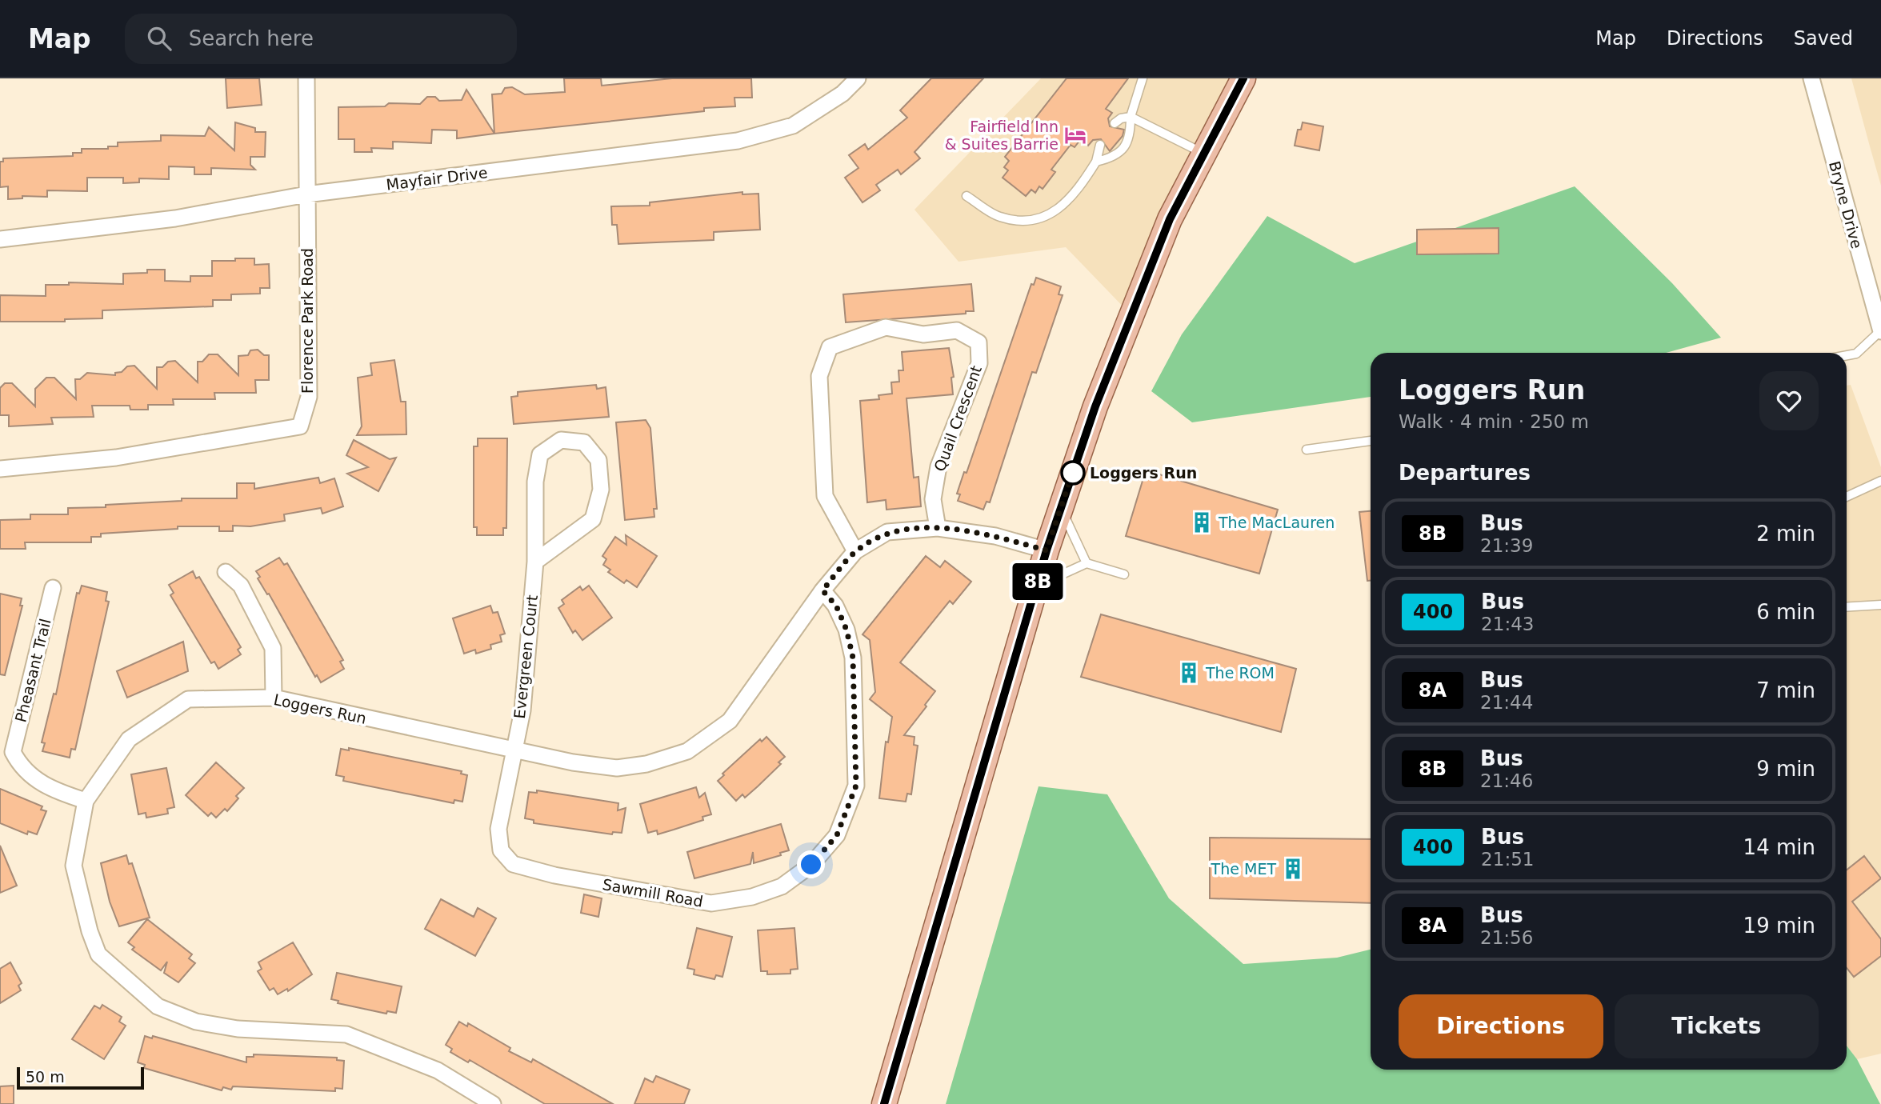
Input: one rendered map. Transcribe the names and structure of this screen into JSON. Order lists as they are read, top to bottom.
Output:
{
  "streets": {
    "street": [
      "Mayfair Drive",
      "Bryne Drive",
      "Florence Park Road",
      "Quail Crescent",
      "Evergreen Court",
      "Pheasant Trail",
      "Loggers Run",
      "Sawmill Road"
    ]
  },
  "crossings": [
    ["Mayfair Drive", "Florence Park Road"],
    ["Quail Crescent", "Loggers Run"],
    ["Evergreen Court", "Loggers Run"],
    ["Evergreen Court", "Sawmill Road"],
    ["Loggers Run", "Sawmill Road"]
  ],
  "places": {
    "hotel": ["Fairfield Inn & Suites Barrie"],
    "other": ["Loggers Run"],
    "building": ["The MacLauren", "The ROM", "The MET"]
  },
  "lines": ["bus line 8B"],
  "scale_bar": "50 m",
  "page": {
    "header": "Map",
    "search": "Search here",
    "nav": ["Map", "Directions", "Saved"],
    "on_map": "8B",
    "heading": [
      ["Loggers Run", "Walk · 4 min · 250 m"],
      "Departures"
    ],
    "list": [
      {
        "mark": "8B",
        "name": "Bus",
        "note": "21:39",
        "value": "2 min"
      },
      {
        "mark": "400",
        "name": "Bus",
        "note": "21:43",
        "value": "6 min"
      },
      {
        "mark": "8A",
        "name": "Bus",
        "note": "21:44",
        "value": "7 min"
      },
      {
        "mark": "8B",
        "name": "Bus",
        "note": "21:46",
        "value": "9 min"
      },
      {
        "mark": "400",
        "name": "Bus",
        "note": "21:51",
        "value": "14 min"
      },
      {
        "mark": "8A",
        "name": "Bus",
        "note": "21:56",
        "value": "19 min"
      }
    ],
    "buttons": ["Directions", "Tickets"],
    "scale": "50 m"
  }
}
